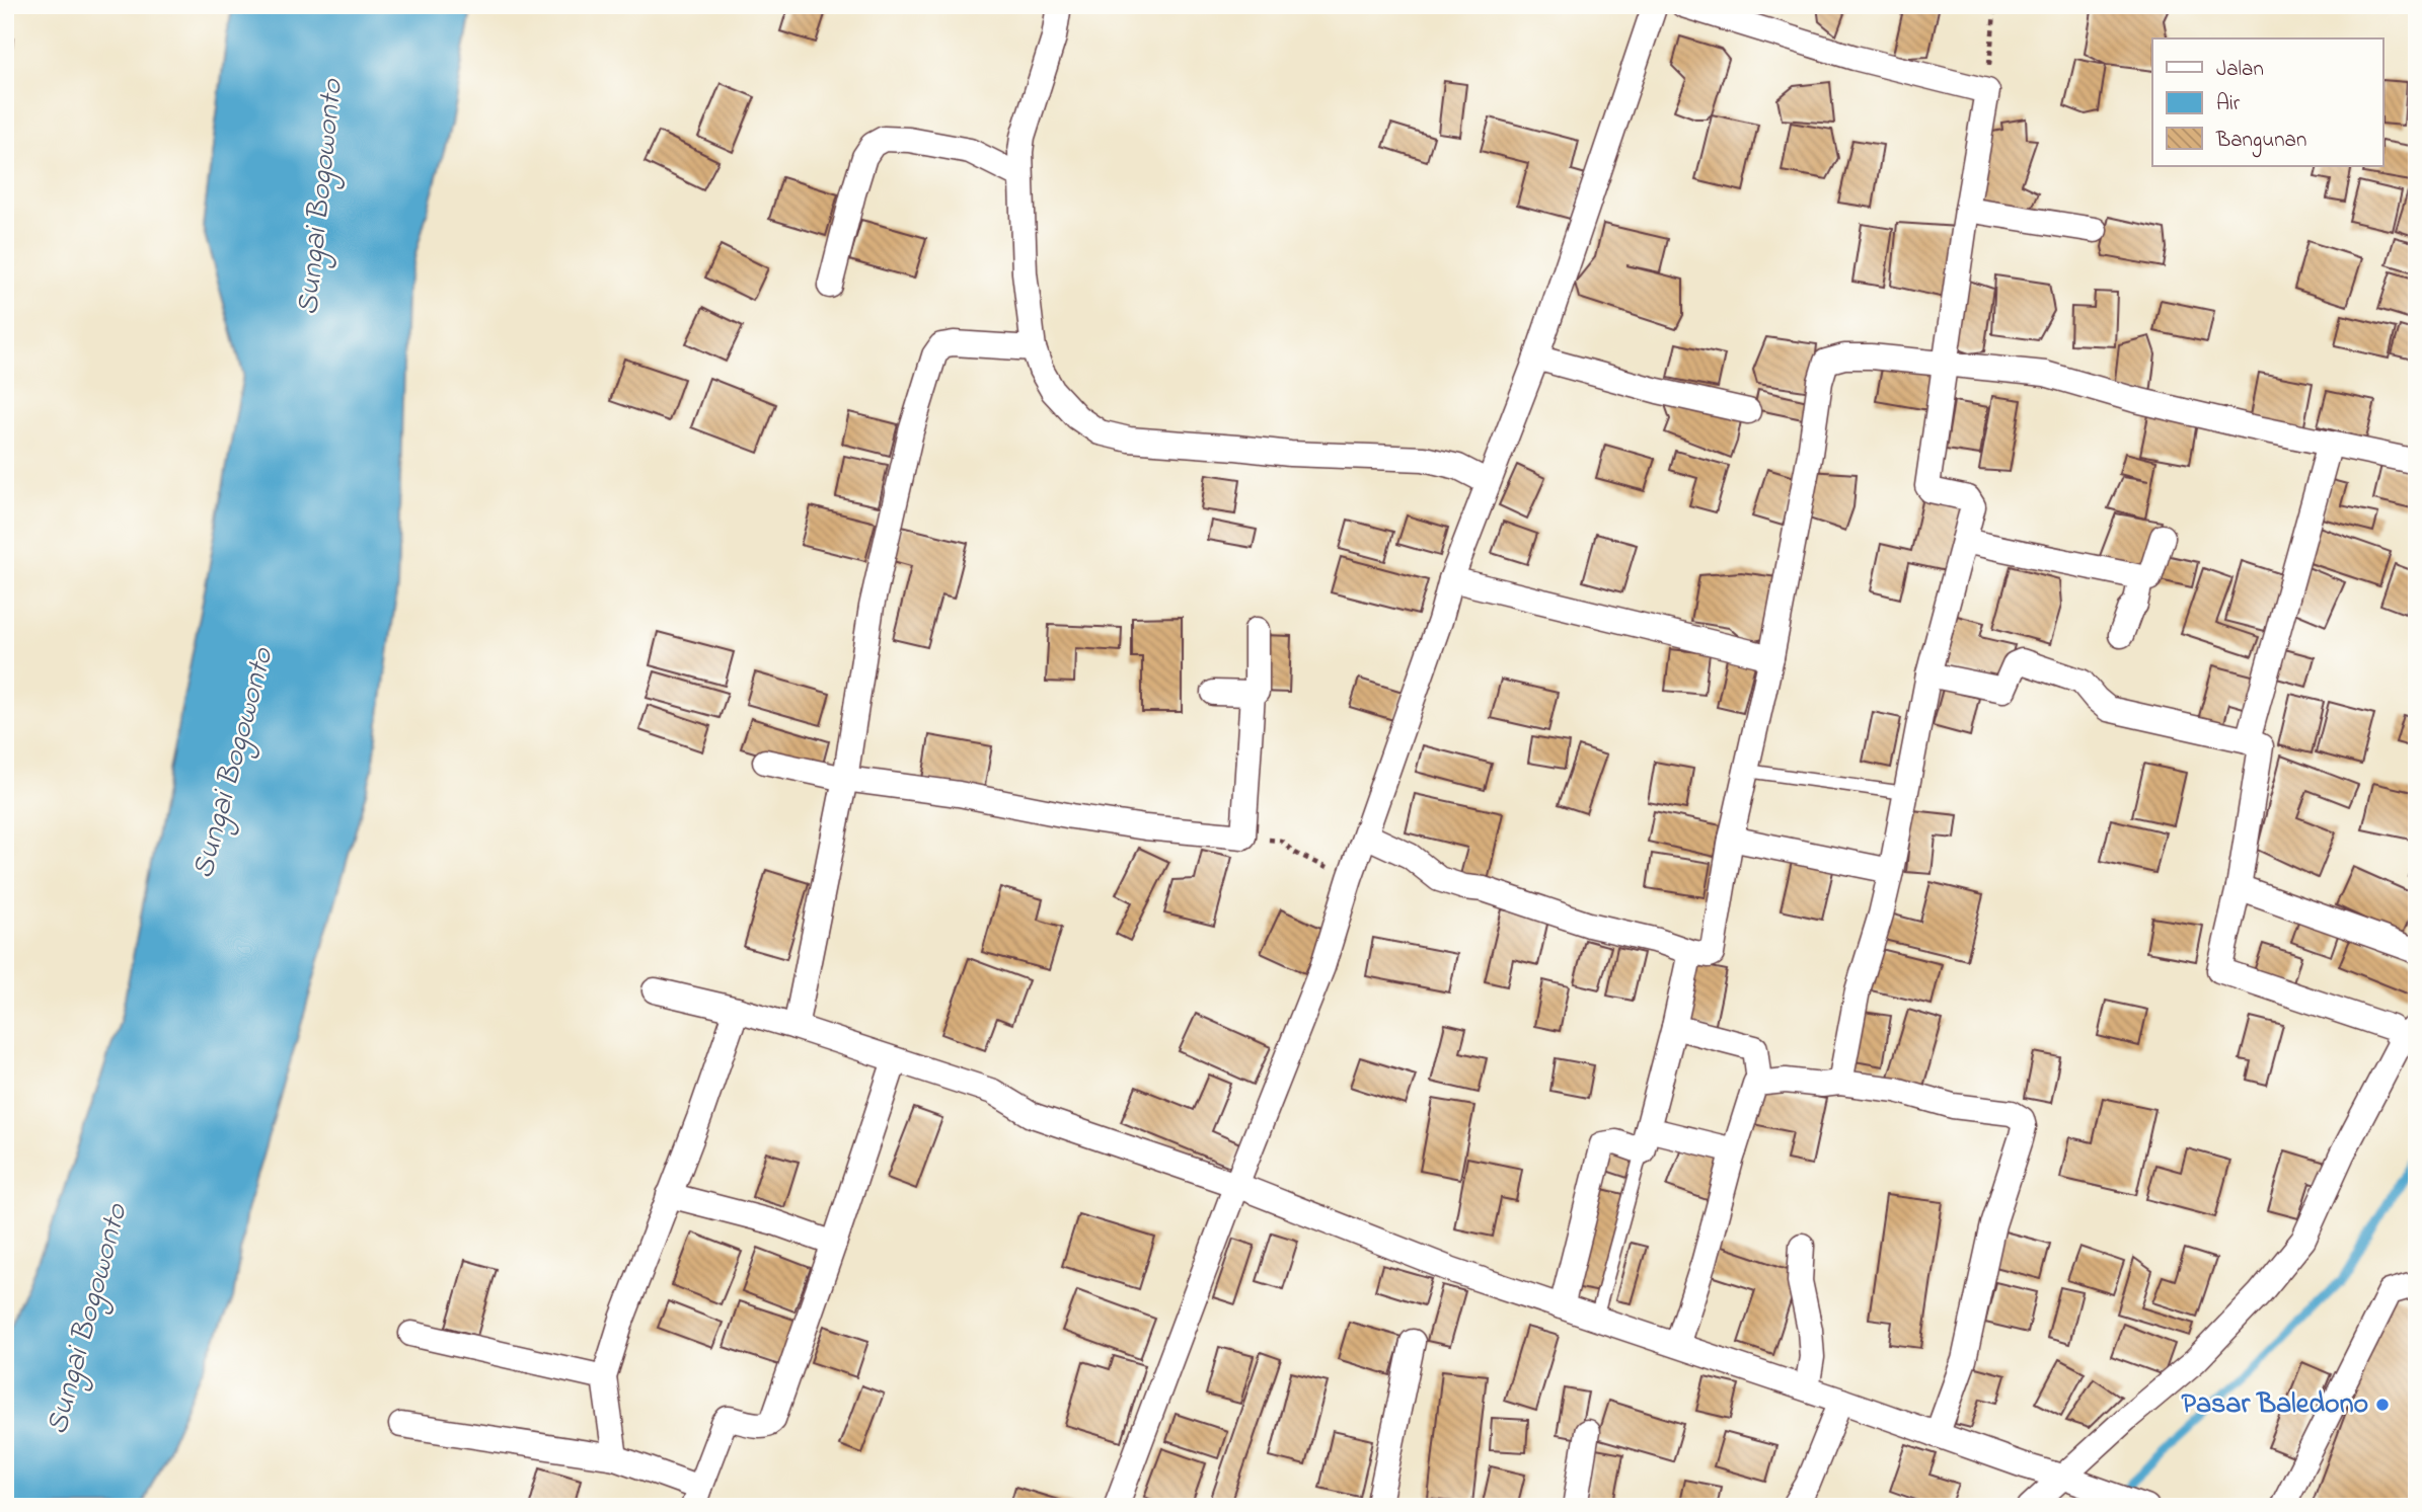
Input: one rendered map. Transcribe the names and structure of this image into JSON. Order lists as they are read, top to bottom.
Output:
{
  "water": ["Sungai Bogowonto"],
  "places": ["Pasar Baledono"],
  "legend": ["Jalan", "Air", "Bangunan"]
}
